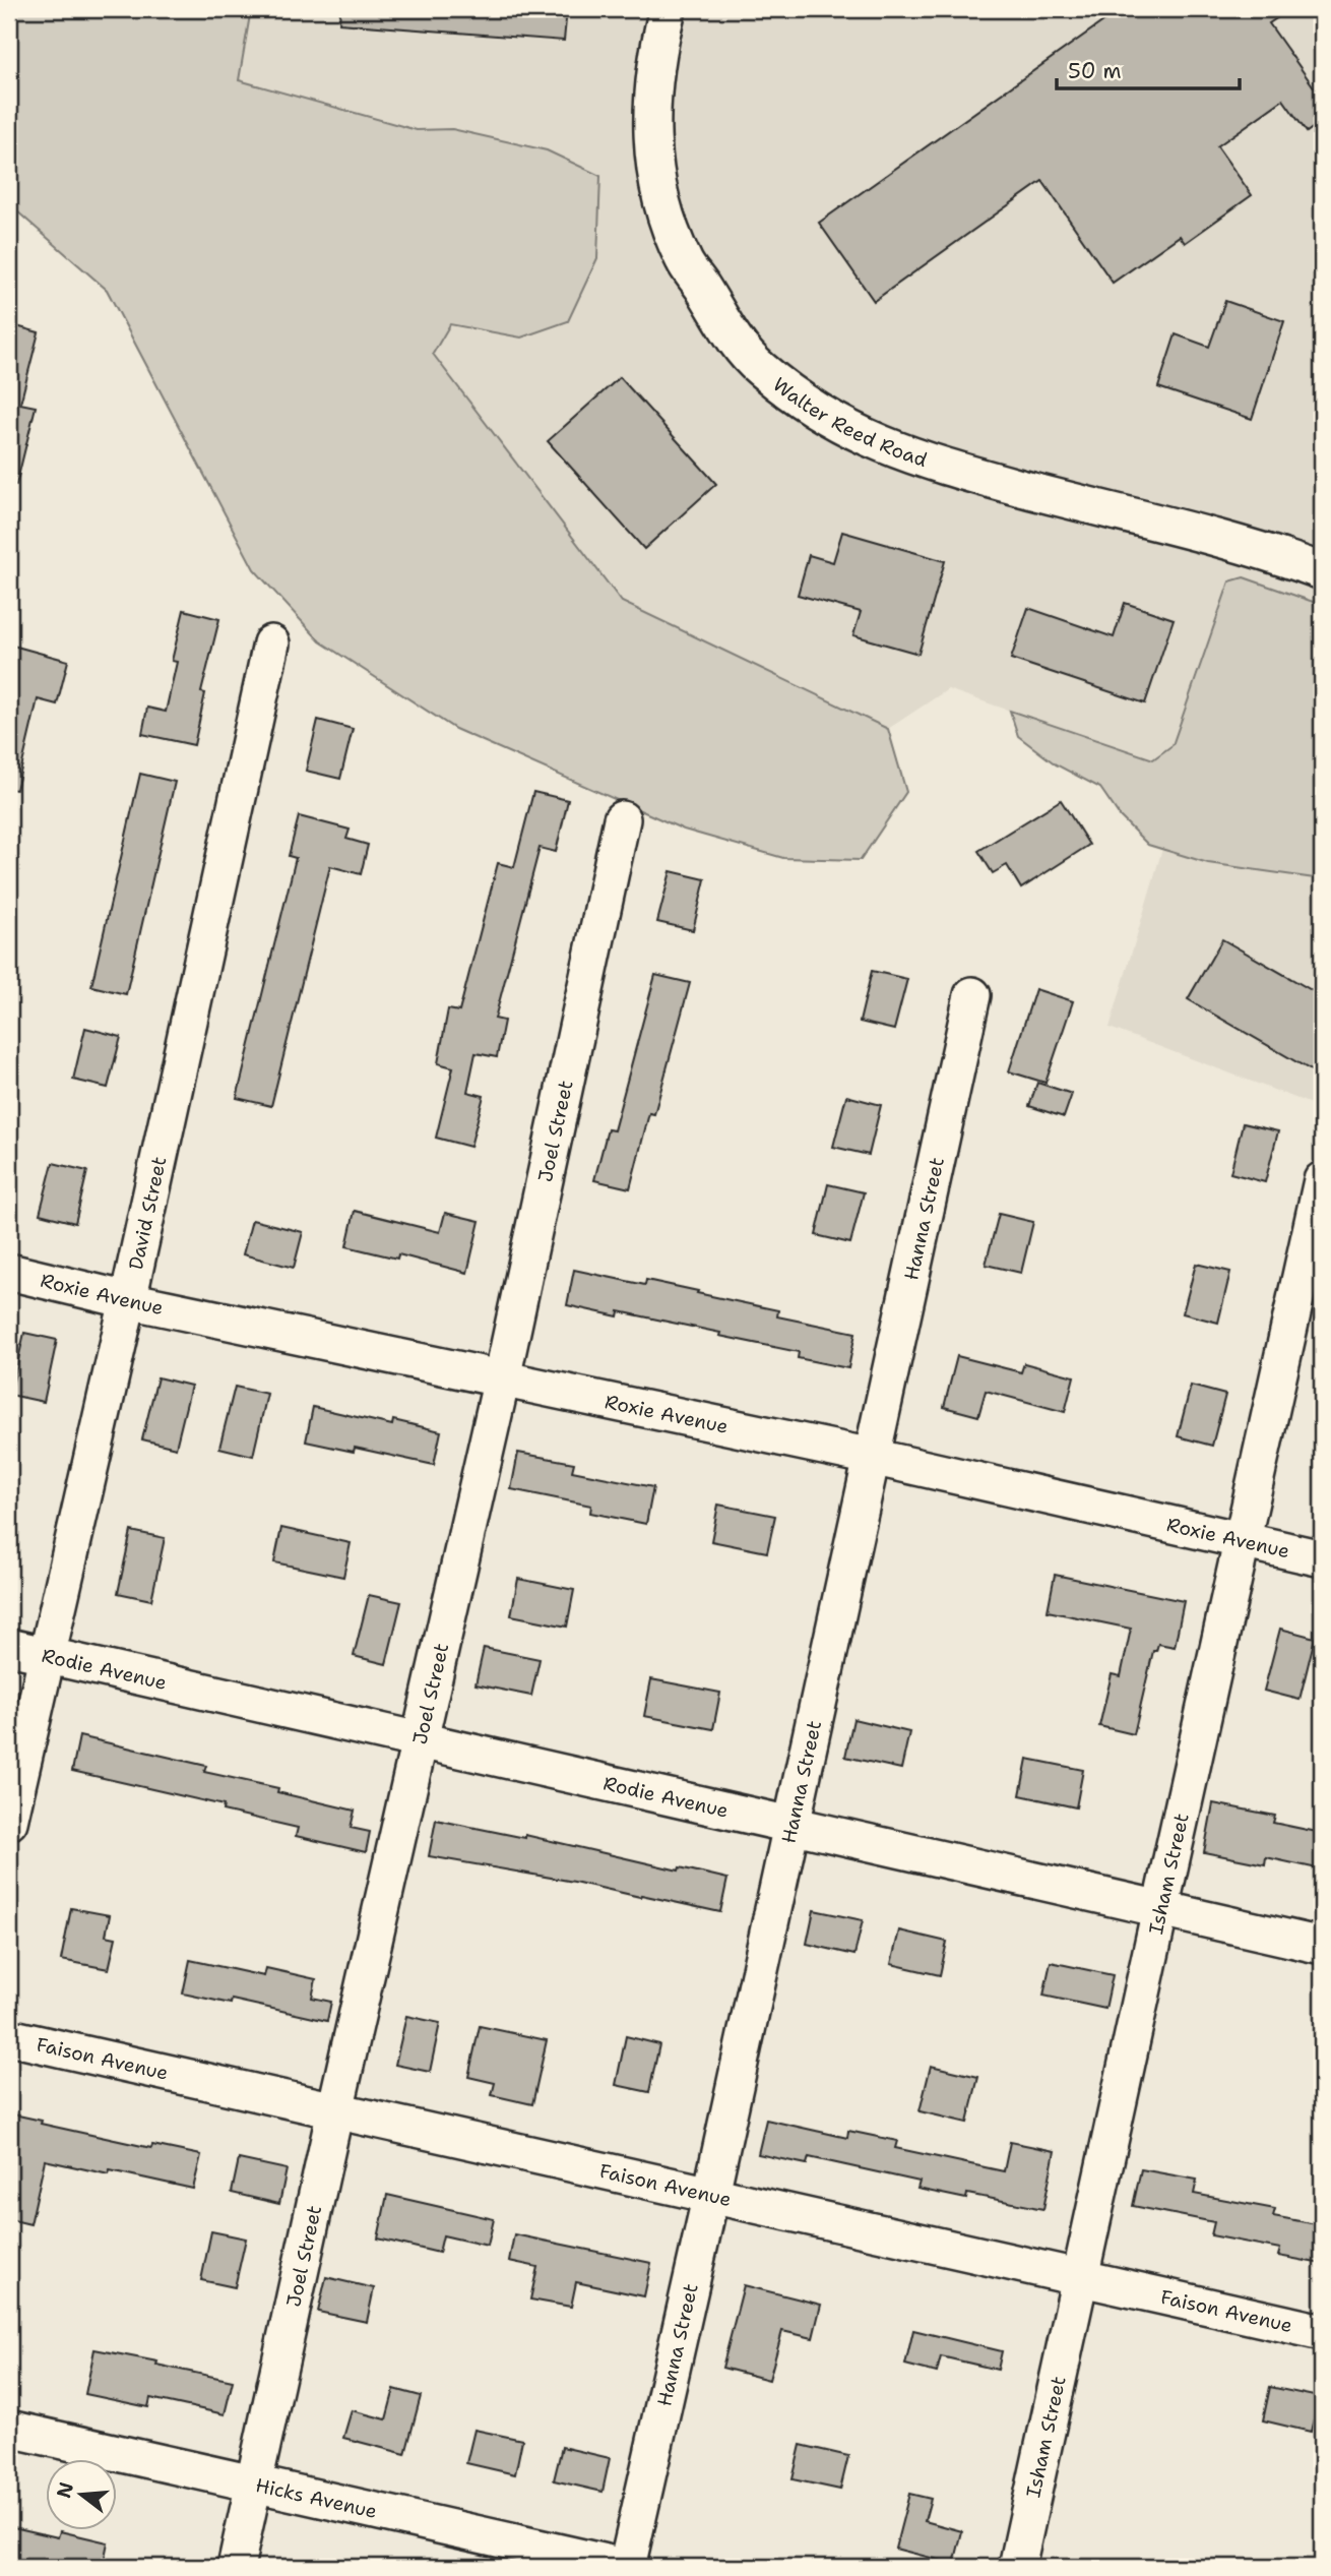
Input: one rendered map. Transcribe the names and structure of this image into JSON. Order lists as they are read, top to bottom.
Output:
{
  "streets": {
    "street": [
      "Walter Reed Road",
      "Joel Street",
      "David Street",
      "Hanna Street",
      "Roxie Avenue",
      "Rodie Avenue",
      "Isham Street",
      "Faison Avenue",
      "Hicks Avenue"
    ]
  },
  "crossings": [
    ["Joel Street", "Roxie Avenue"],
    ["Joel Street", "Rodie Avenue"],
    ["Joel Street", "Faison Avenue"],
    ["Joel Street", "Hicks Avenue"],
    ["David Street", "Roxie Avenue"],
    ["David Street", "Rodie Avenue"],
    ["Hanna Street", "Roxie Avenue"],
    ["Hanna Street", "Rodie Avenue"],
    ["Hanna Street", "Faison Avenue"],
    ["Hanna Street", "Hicks Avenue"],
    ["Roxie Avenue", "Isham Street"],
    ["Rodie Avenue", "Isham Street"],
    ["Isham Street", "Faison Avenue"]
  ],
  "scale_bar": "50 m",
  "north": "left"
}
